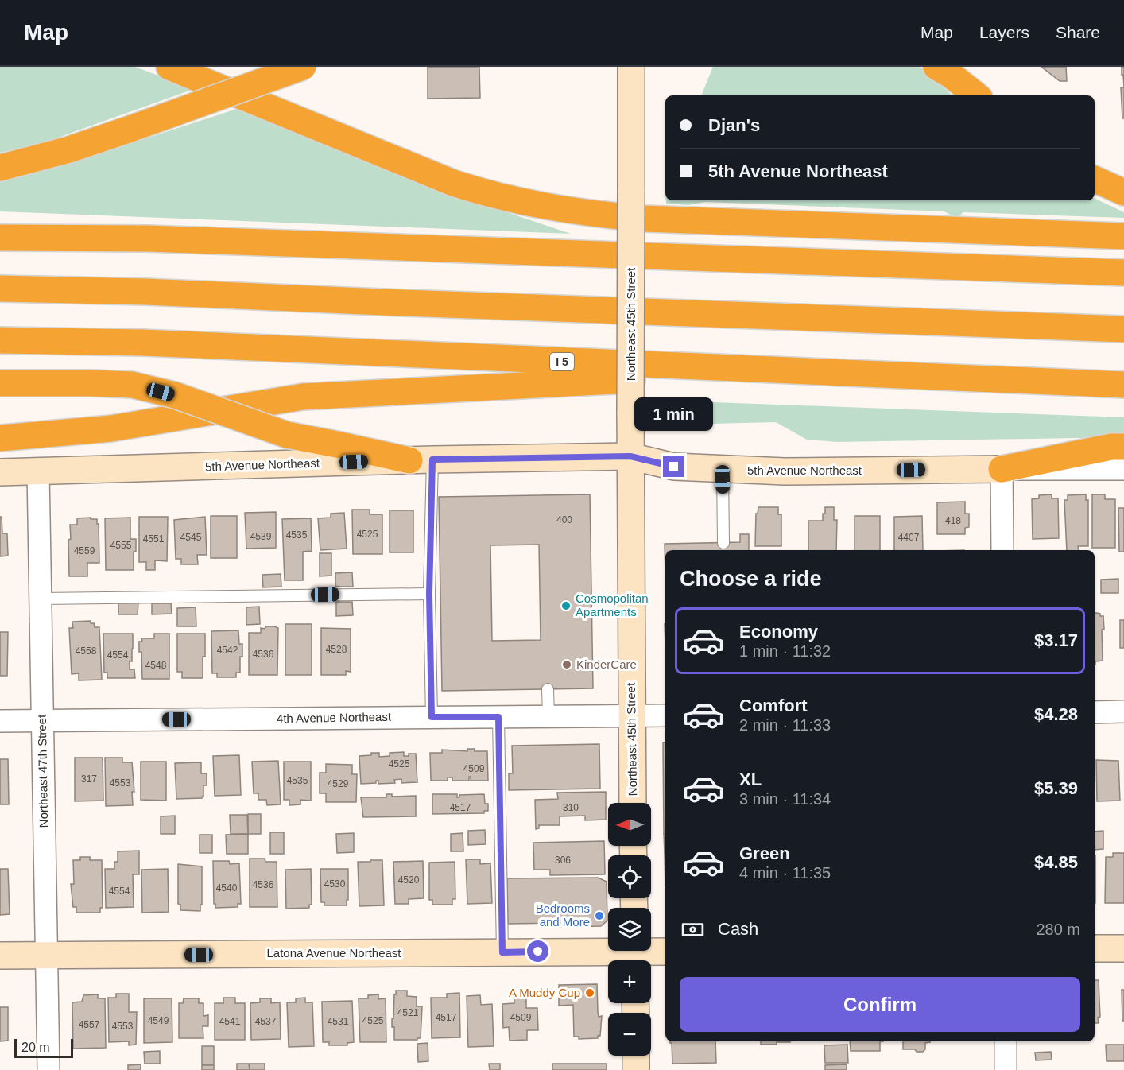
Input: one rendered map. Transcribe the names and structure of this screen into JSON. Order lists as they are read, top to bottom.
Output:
{
  "streets": {
    "highway": ["I 5"],
    "main road": ["Northeast 45th Street", "5th Avenue Northeast", "Latona Avenue Northeast"],
    "street": ["4th Avenue Northeast", "Northeast 47th Street"]
  },
  "crossings": [
    ["Northeast 45th Street", "5th Avenue Northeast"],
    ["Northeast 45th Street", "4th Avenue Northeast"],
    ["5th Avenue Northeast", "Northeast 47th Street"],
    ["4th Avenue Northeast", "Northeast 47th Street"],
    ["Northeast 47th Street", "Latona Avenue Northeast"]
  ],
  "places": [
    "Cosmopolitan Apartments",
    "KinderCare",
    "Bedrooms and More",
    "A Muddy Cup"
  ],
  "house_numbers": [
    "400",
    "418",
    "4525",
    "4535",
    "4539",
    "4545",
    "4407",
    "4551",
    "4555",
    "4559",
    "4528",
    "4542",
    "4558",
    "4536",
    "4554",
    "4548",
    "4525",
    "4509",
    "317",
    "4535",
    "4553",
    "4529",
    "4517",
    "310",
    "306",
    "4520",
    "4530",
    "4536",
    "4540",
    "4554",
    "4521",
    "4517",
    "4509",
    "4549",
    "4525",
    "4541",
    "4537",
    "4531",
    "4557",
    "4553"
  ],
  "scale_bar": "20 m",
  "north": "left",
  "page": {
    "header": "Map",
    "nav": ["Map", "Layers", "Share"],
    "banner": ["Djan's", "5th Avenue Northeast"],
    "bubble": "1 min",
    "heading": "Choose a ride",
    "list": [
      {
        "name": "Economy",
        "note": "1 min · 11:32",
        "value": "$3.17"
      },
      {
        "name": "Comfort",
        "note": "2 min · 11:33",
        "value": "$4.28"
      },
      {
        "name": "XL",
        "note": "3 min · 11:34",
        "value": "$5.39"
      },
      {
        "name": "Green",
        "note": "4 min · 11:35",
        "value": "$4.85"
      }
    ],
    "map_buttons": ["+", "−"],
    "pay": ["Cash", "280 m"],
    "buttons": "Confirm",
    "scale": "20 m"
  }
}
